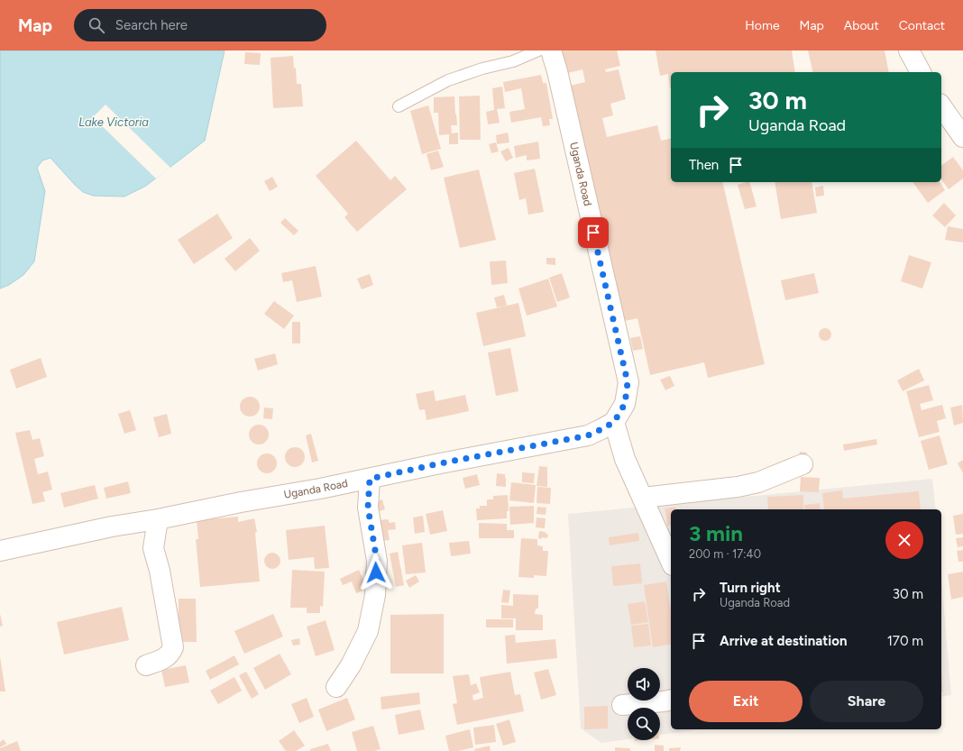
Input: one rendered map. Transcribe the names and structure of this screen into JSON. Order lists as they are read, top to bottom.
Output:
{
  "streets": {
    "street": ["Uganda Road"]
  },
  "water": ["Lake Victoria"],
  "page": {
    "header": "Map",
    "search": "Search here",
    "nav": [
      "Home",
      "Map",
      "About",
      "Contact"
    ],
    "turn": ["30 m", "Uganda Road"],
    "then": "Then",
    "heading": ["3 min", "200 m · 17:40"],
    "list": [
      {
        "name": "Turn right",
        "note": "Uganda Road",
        "value": "30 m"
      },
      {
        "name": "Arrive at destination",
        "value": "170 m"
      }
    ],
    "buttons": ["Exit", "Share"]
  }
}
